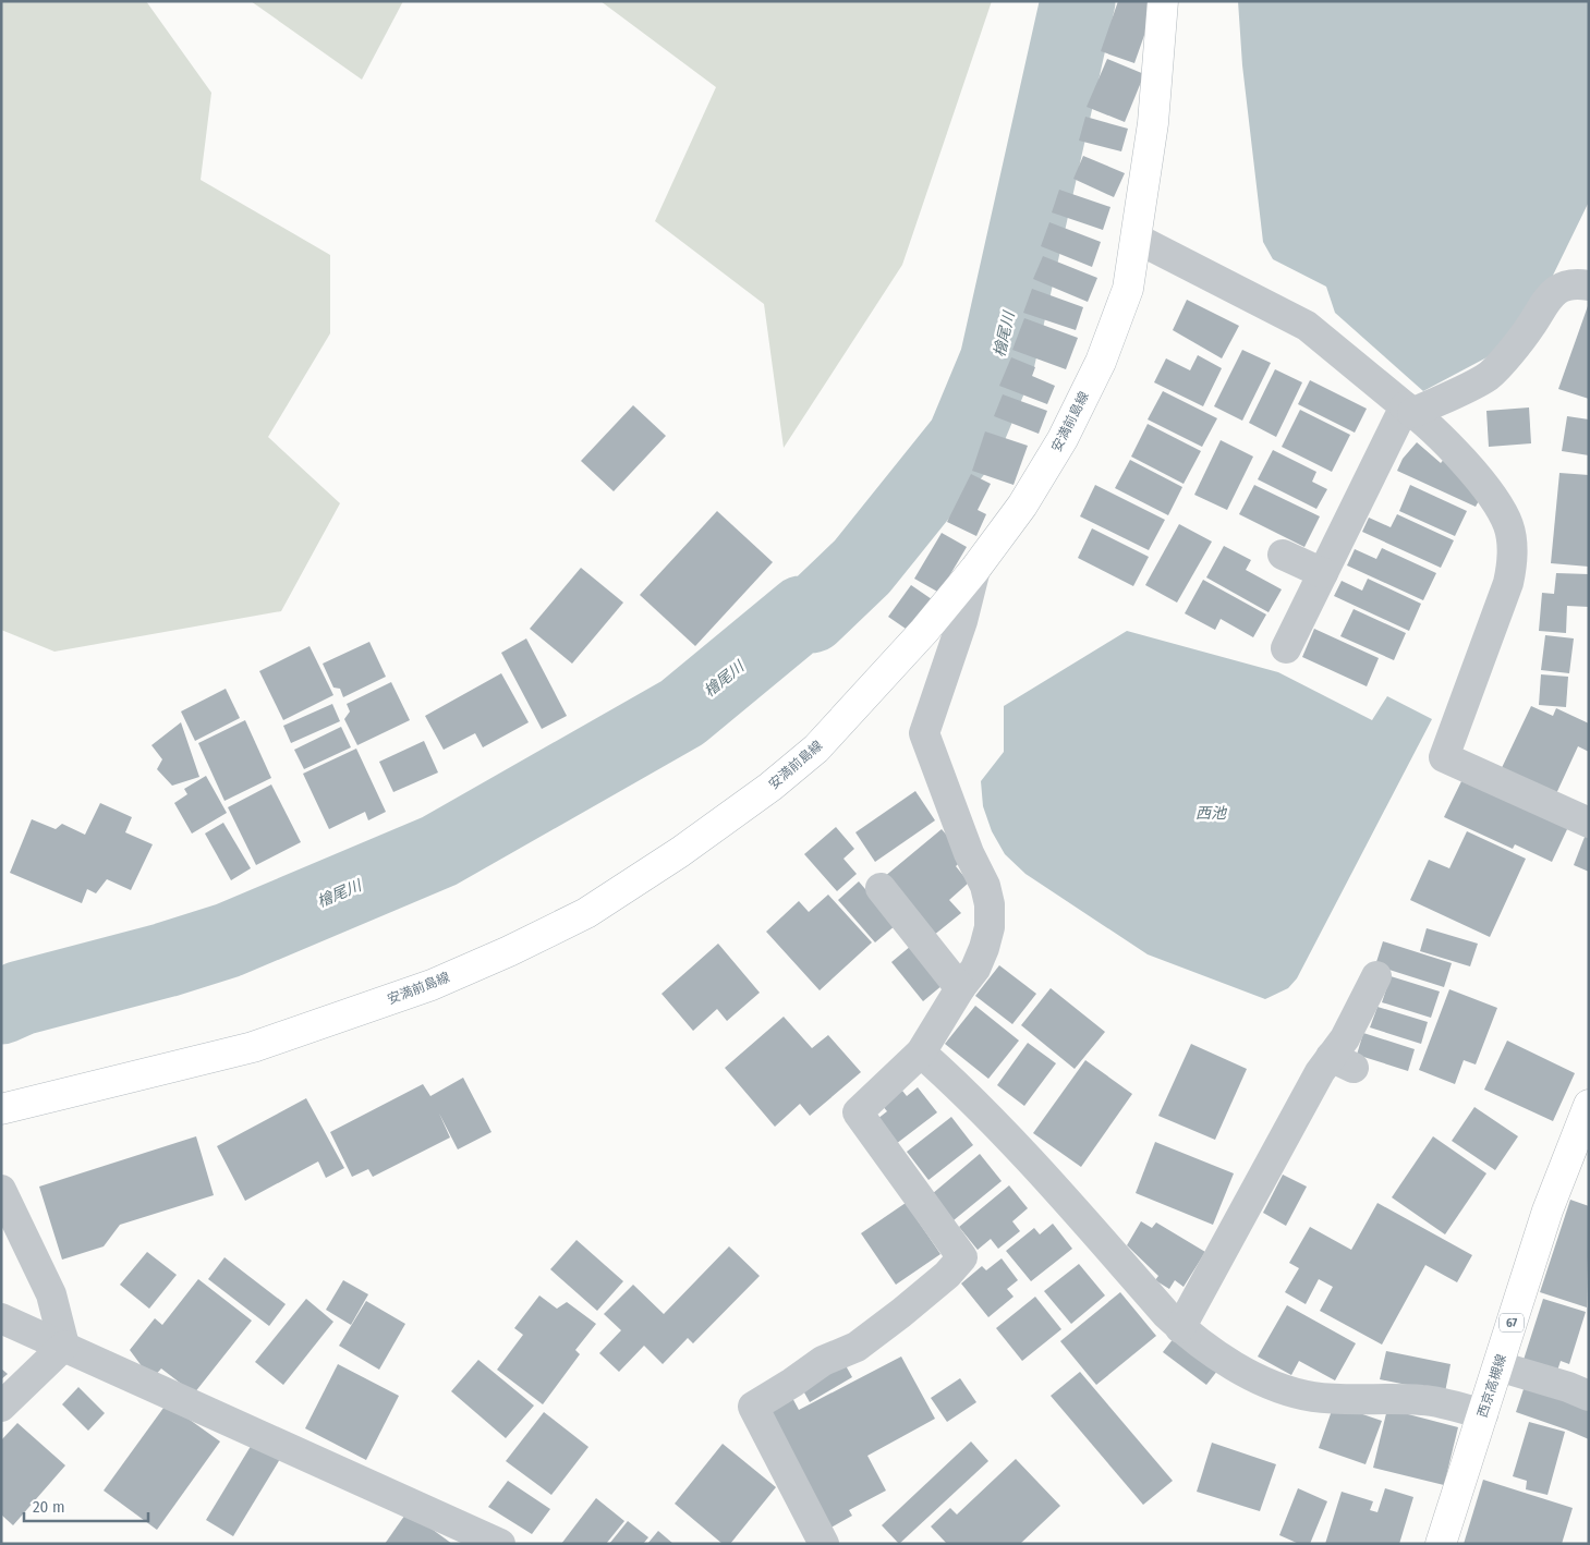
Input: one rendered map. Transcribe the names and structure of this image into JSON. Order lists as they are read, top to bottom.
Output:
{
  "streets": {
    "main road": ["安満前島線", "67", "西京高槻線"]
  },
  "water": ["檜尾川", "西池"],
  "scale_bar": "20 m"
}
